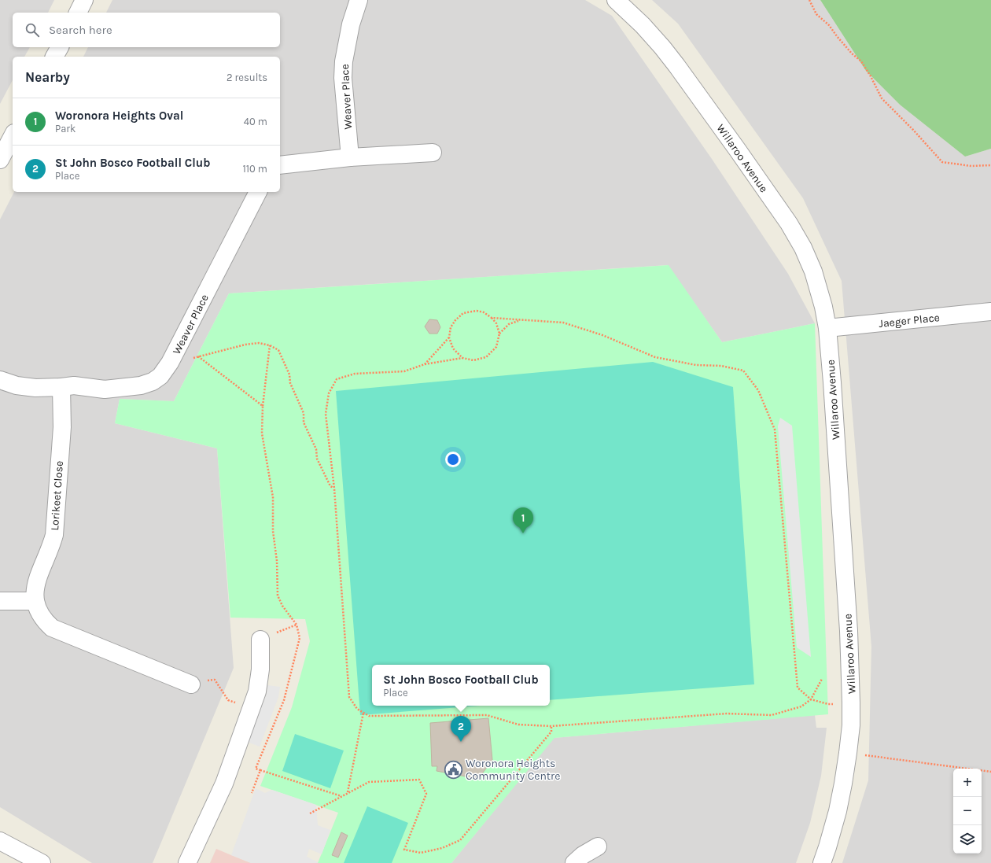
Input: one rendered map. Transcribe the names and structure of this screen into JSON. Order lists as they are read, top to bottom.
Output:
{
  "streets": {
    "street": [
      "Weaver Place",
      "Willaroo Avenue",
      "Jaeger Place",
      "Lorikeet Close"
    ]
  },
  "crossings": [
    ["Weaver Place", "Lorikeet Close"],
    ["Willaroo Avenue", "Jaeger Place"]
  ],
  "places": {
    "public building": ["Woronora Heights Community Centre"]
  },
  "page": {
    "search": "Search here",
    "heading": ["Nearby", "2 results"],
    "list": [
      {
        "mark": "1",
        "name": "Woronora Heights Oval",
        "note": "Park",
        "value": "40 m"
      },
      {
        "mark": "2",
        "name": "St John Bosco Football Club",
        "note": "Place",
        "value": "110 m"
      }
    ],
    "pins": ["1", "2"],
    "popup": ["St John Bosco Football Club", "Place"],
    "map_buttons": ["+", "−"]
  }
}
